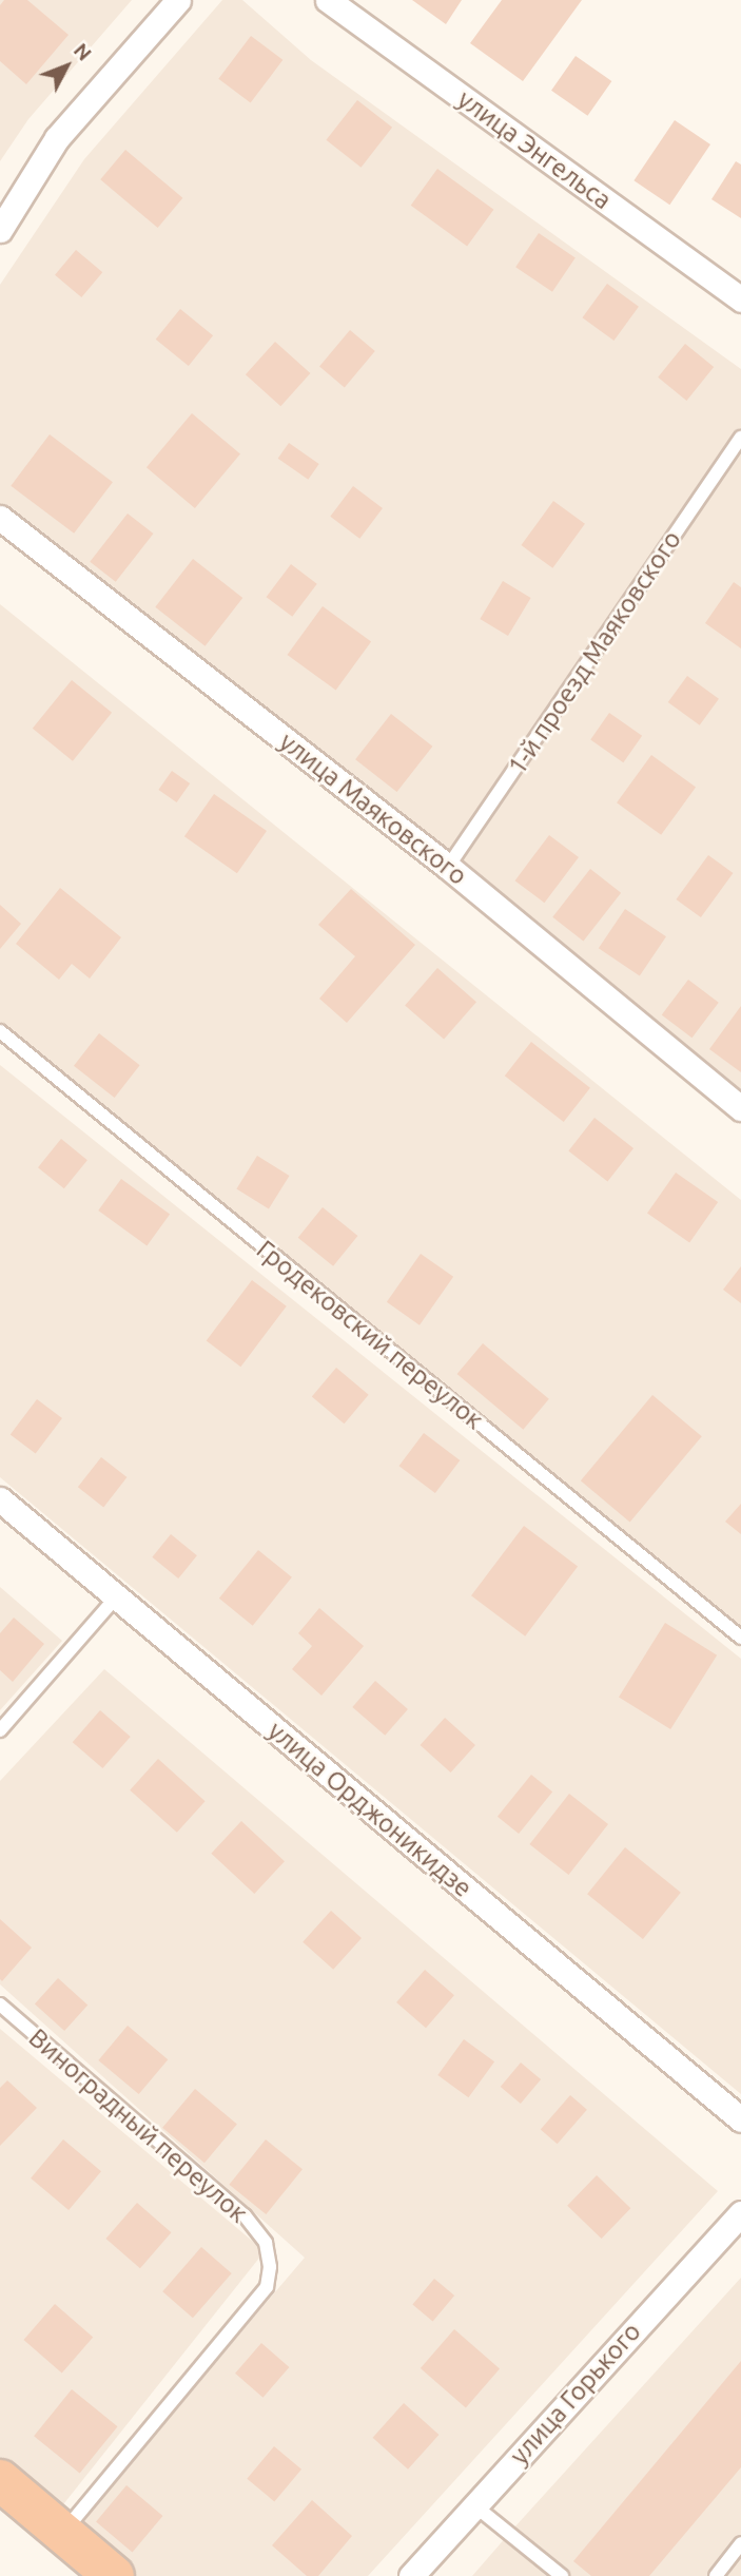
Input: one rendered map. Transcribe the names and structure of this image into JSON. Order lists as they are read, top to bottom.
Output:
{
  "streets": {
    "street": [
      "улица Энгельса",
      "улица Маяковского",
      "улица Орджоникидзе",
      "улица Горького"
    ],
    "lane": ["1-й проезд Маяковского", "Гродековский переулок", "Виноградный переулок"]
  },
  "crossings": [
    ["1-й проезд Маяковского", "улица Маяковского"]
  ],
  "north": "top right"
}
